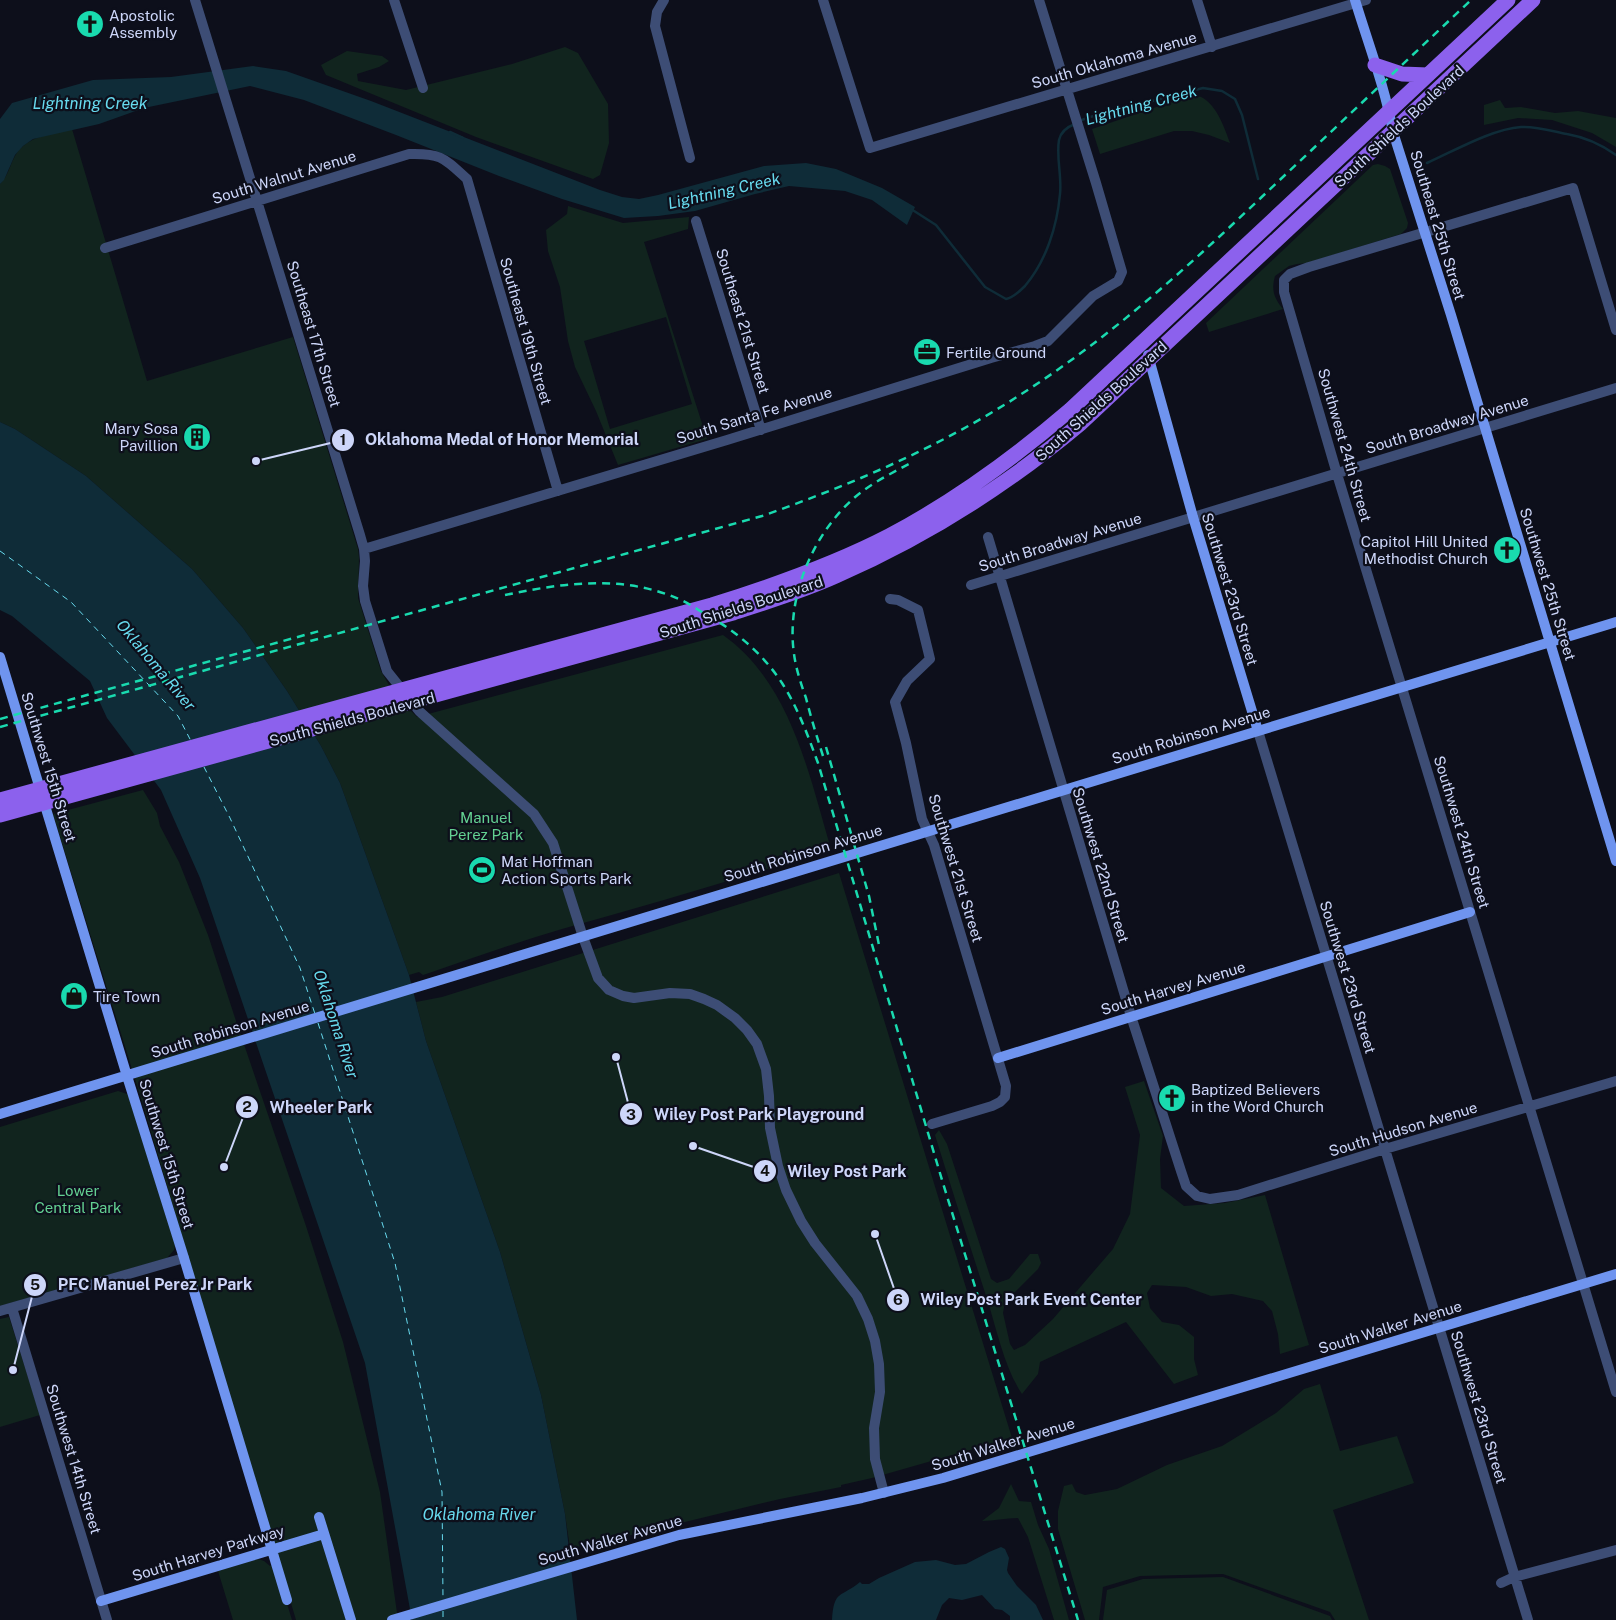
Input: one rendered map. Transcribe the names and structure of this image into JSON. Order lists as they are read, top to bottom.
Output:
{
  "streets": {
    "main road": [
      "South Shields Boulevard",
      "Southeast 25th Street",
      "Southwest 25th Street",
      "Southwest 23rd Street",
      "South Robinson Avenue",
      "Southwest 15th Street",
      "South Harvey Avenue",
      "South Walker Avenue",
      "South Harvey Parkway"
    ],
    "street": [
      "South Oklahoma Avenue",
      "South Walnut Avenue",
      "Southeast 21st Street",
      "Southeast 19th Street",
      "Southeast 17th Street",
      "South Santa Fe Avenue",
      "South Broadway Avenue",
      "Southwest 24th Street",
      "Southwest 22nd Street",
      "Southwest 21st Street",
      "South Hudson Avenue",
      "Southwest 14th Street"
    ]
  },
  "crossings": [
    ["South Oklahoma Avenue", "Southeast 25th Street"],
    ["South Oklahoma Avenue", "South Santa Fe Avenue"],
    ["South Shields Boulevard", "Southeast 25th Street"],
    ["South Shields Boulevard", "Southwest 23rd Street"],
    ["South Walnut Avenue", "Southeast 19th Street"],
    ["South Walnut Avenue", "Southeast 17th Street"],
    ["Southeast 25th Street", "Southwest 24th Street"],
    ["Southeast 25th Street", "Southwest 25th Street"],
    ["Southeast 21st Street", "South Santa Fe Avenue"],
    ["Southeast 19th Street", "South Santa Fe Avenue"],
    ["Southeast 17th Street", "South Santa Fe Avenue"],
    ["Southeast 17th Street", "South Robinson Avenue"],
    ["Southeast 17th Street", "South Walker Avenue"],
    ["South Broadway Avenue", "Southwest 24th Street"],
    ["South Broadway Avenue", "Southwest 25th Street"],
    ["South Broadway Avenue", "Southwest 23rd Street"],
    ["South Broadway Avenue", "Southwest 22nd Street"],
    ["Southwest 24th Street", "South Robinson Avenue"],
    ["Southwest 24th Street", "South Harvey Avenue"],
    ["Southwest 24th Street", "South Hudson Avenue"],
    ["Southwest 24th Street", "South Walker Avenue"],
    ["Southwest 25th Street", "South Robinson Avenue"],
    ["Southwest 23rd Street", "South Robinson Avenue"],
    ["Southwest 23rd Street", "South Harvey Avenue"],
    ["Southwest 23rd Street", "South Hudson Avenue"],
    ["Southwest 23rd Street", "South Walker Avenue"],
    ["South Robinson Avenue", "Southwest 15th Street"],
    ["South Robinson Avenue", "Southwest 22nd Street"],
    ["South Robinson Avenue", "Southwest 21st Street"],
    ["Southwest 15th Street", "South Harvey Parkway"],
    ["Southwest 22nd Street", "South Harvey Avenue"],
    ["Southwest 22nd Street", "South Hudson Avenue"],
    ["Southwest 21st Street", "South Harvey Avenue"],
    ["Southwest 14th Street", "South Harvey Parkway"]
  ],
  "water": ["Lightning Creek", "Oklahoma River"],
  "parks": ["Manuel Perez Park", "Lower Central Park"],
  "places": {
    "church": ["Apostolic Assembly", "Capitol Hill United Methodist Church", "Baptized Believers in the Word Church"],
    "office": ["Fertile Ground"],
    "building": ["Mary Sosa Pavillion"],
    "other": [
      "Oklahoma Medal of Honor Memorial",
      "Wiley Post Park Playground",
      "Wiley Post Park",
      "Wheeler Park",
      "Wiley Post Park Event Center",
      "PFC Manuel Perez Jr Park"
    ],
    "sports": ["Mat Hoffman Action Sports Park"],
    "shop": ["Tire Town"]
  }
}
